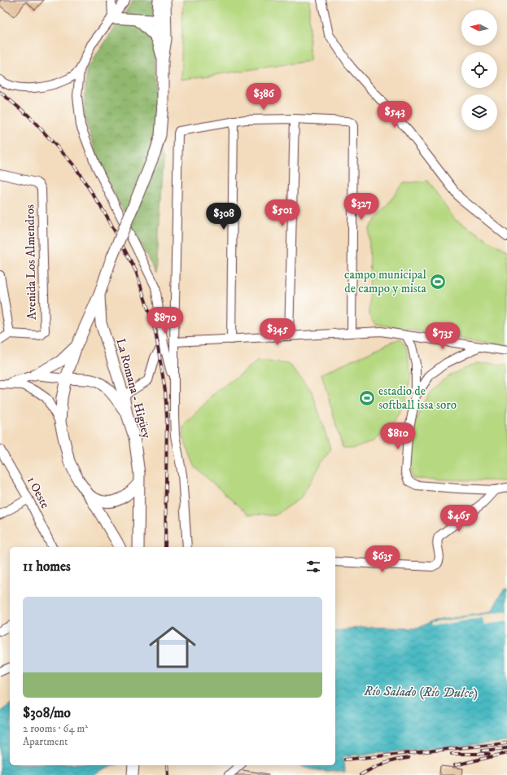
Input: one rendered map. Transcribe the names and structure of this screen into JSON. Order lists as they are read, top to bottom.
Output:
{
  "streets": {
    "main road": ["La Romana - Higüey"],
    "street": ["Avenida Los Almendros", "1 Oeste"]
  },
  "water": ["Río Salado (Río Dulce)"],
  "places": {
    "sports": ["campo municipal de campo y mista", "estadio de softball issa soro"]
  },
  "north": "left",
  "page": {
    "price": [
      "$386",
      "$543",
      "$327",
      "$501",
      "$308",
      "$870",
      "$345",
      "$735",
      "$810",
      "$465",
      "$635"
    ],
    "heading": "11 homes",
    "list": [
      {
        "name": "$308/mo",
        "note": "2 rooms · 64 m² · Apartment"
      }
    ]
  }
}
